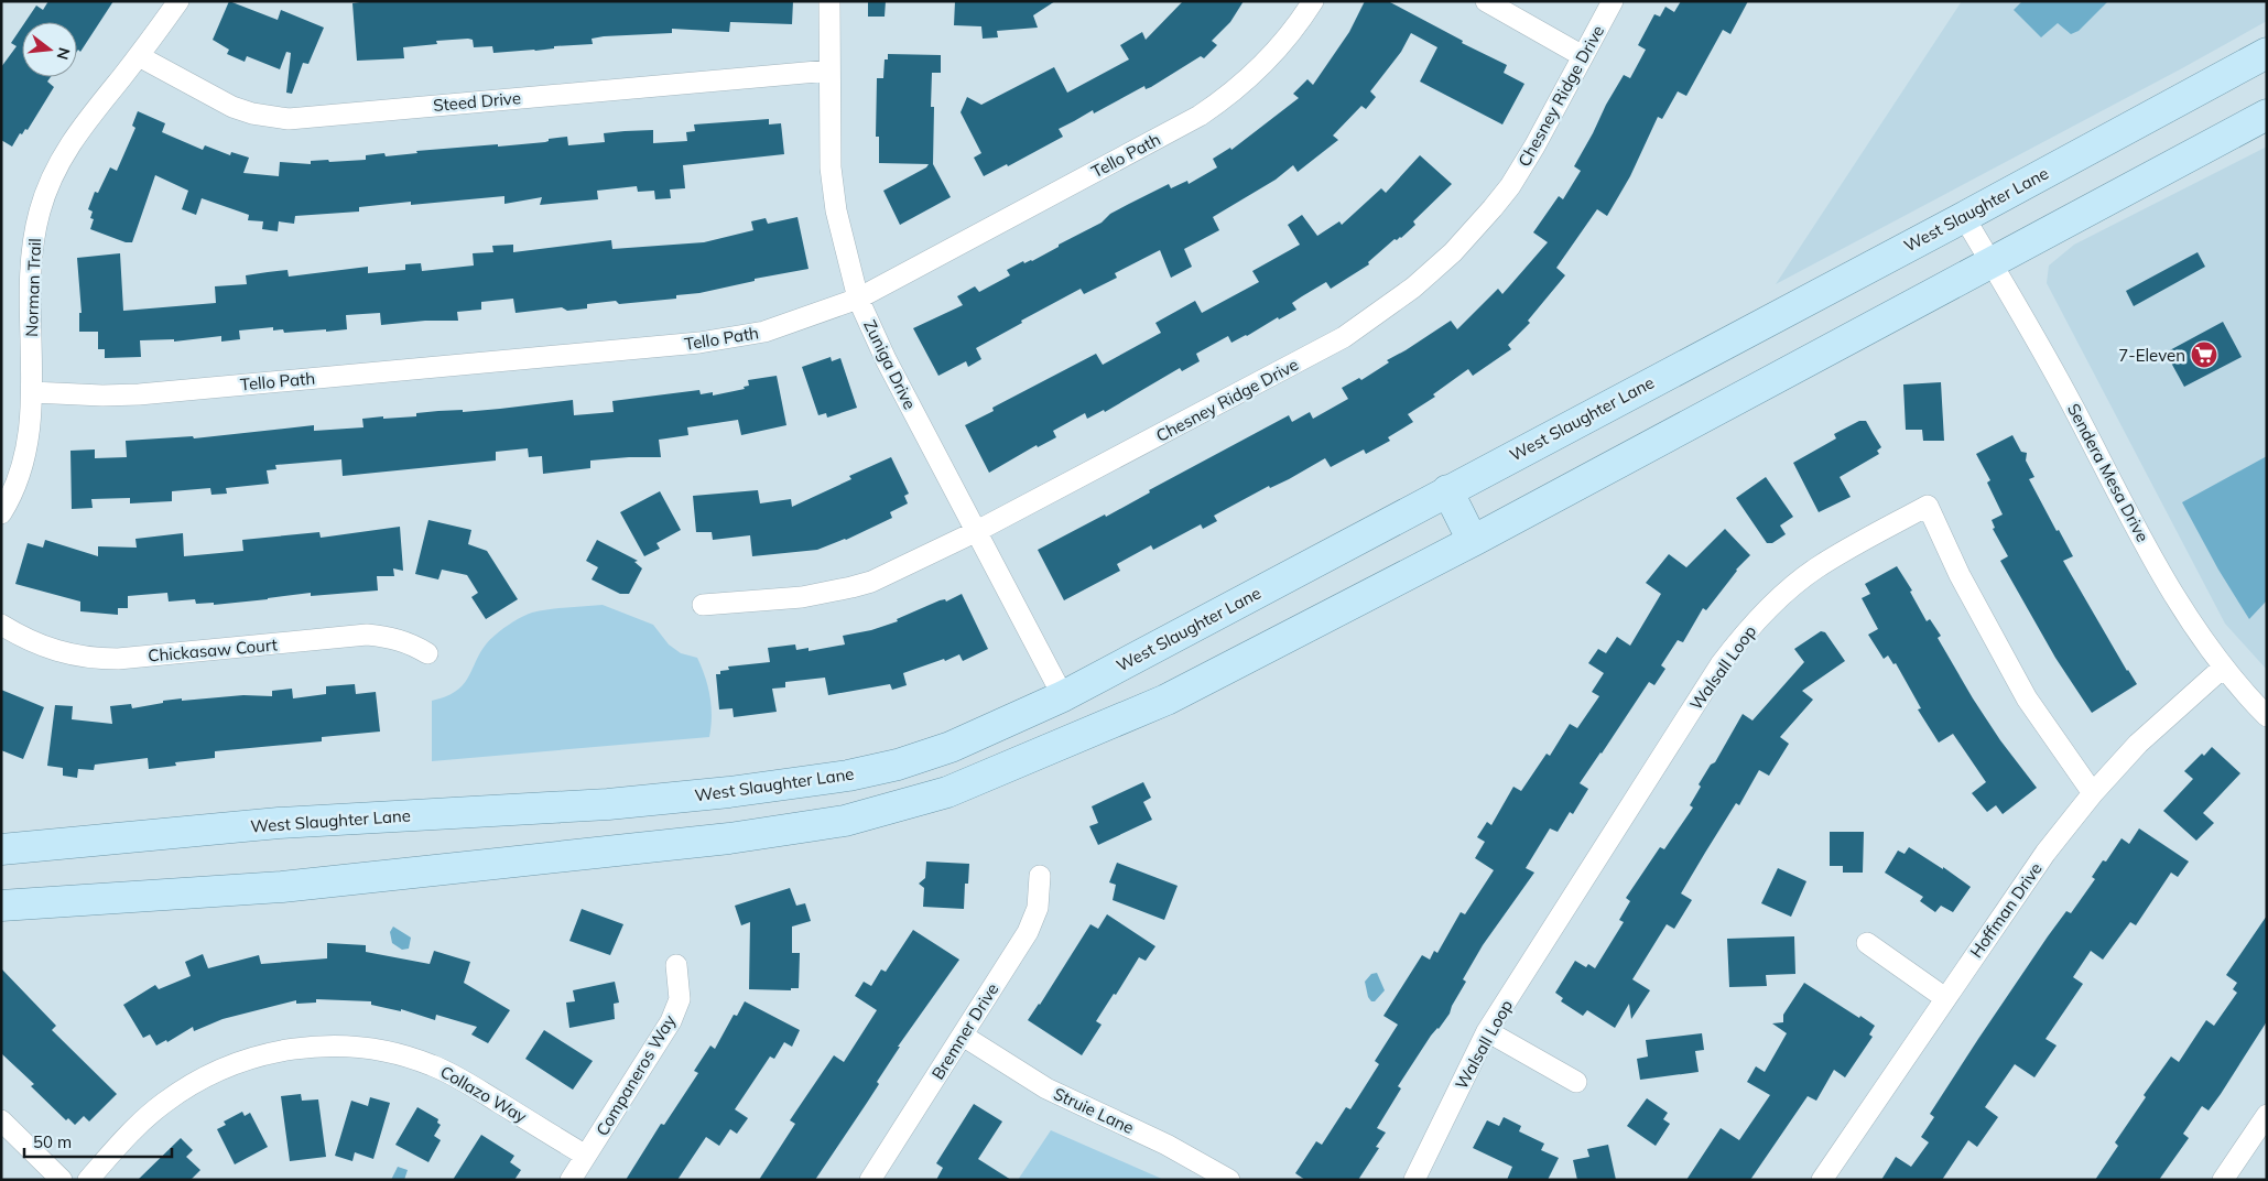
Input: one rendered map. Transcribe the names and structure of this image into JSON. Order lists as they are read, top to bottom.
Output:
{
  "streets": {
    "main road": ["West Slaughter Lane"],
    "street": [
      "Chesney Ridge Drive",
      "Steed Drive",
      "Tello Path",
      "Norman Trail",
      "Zuniga Drive",
      "Sendera Mesa Drive",
      "Chickasaw Court",
      "Walsall Loop",
      "Hoffman Drive",
      "Bremner Drive",
      "Companeros Way",
      "Collazo Way",
      "Struie Lane"
    ]
  },
  "crossings": [
    ["Chesney Ridge Drive", "Zuniga Drive"],
    ["Steed Drive", "Norman Trail"],
    ["Steed Drive", "Zuniga Drive"],
    ["Tello Path", "Norman Trail"],
    ["Tello Path", "Zuniga Drive"],
    ["West Slaughter Lane", "Zuniga Drive"],
    ["West Slaughter Lane", "Sendera Mesa Drive"],
    ["Sendera Mesa Drive", "Hoffman Drive"],
    ["Walsall Loop", "Hoffman Drive"],
    ["Bremner Drive", "Struie Lane"],
    ["Companeros Way", "Collazo Way"]
  ],
  "places": {
    "supermarket": ["7-Eleven"]
  },
  "scale_bar": "50 m",
  "north": "right"
}
